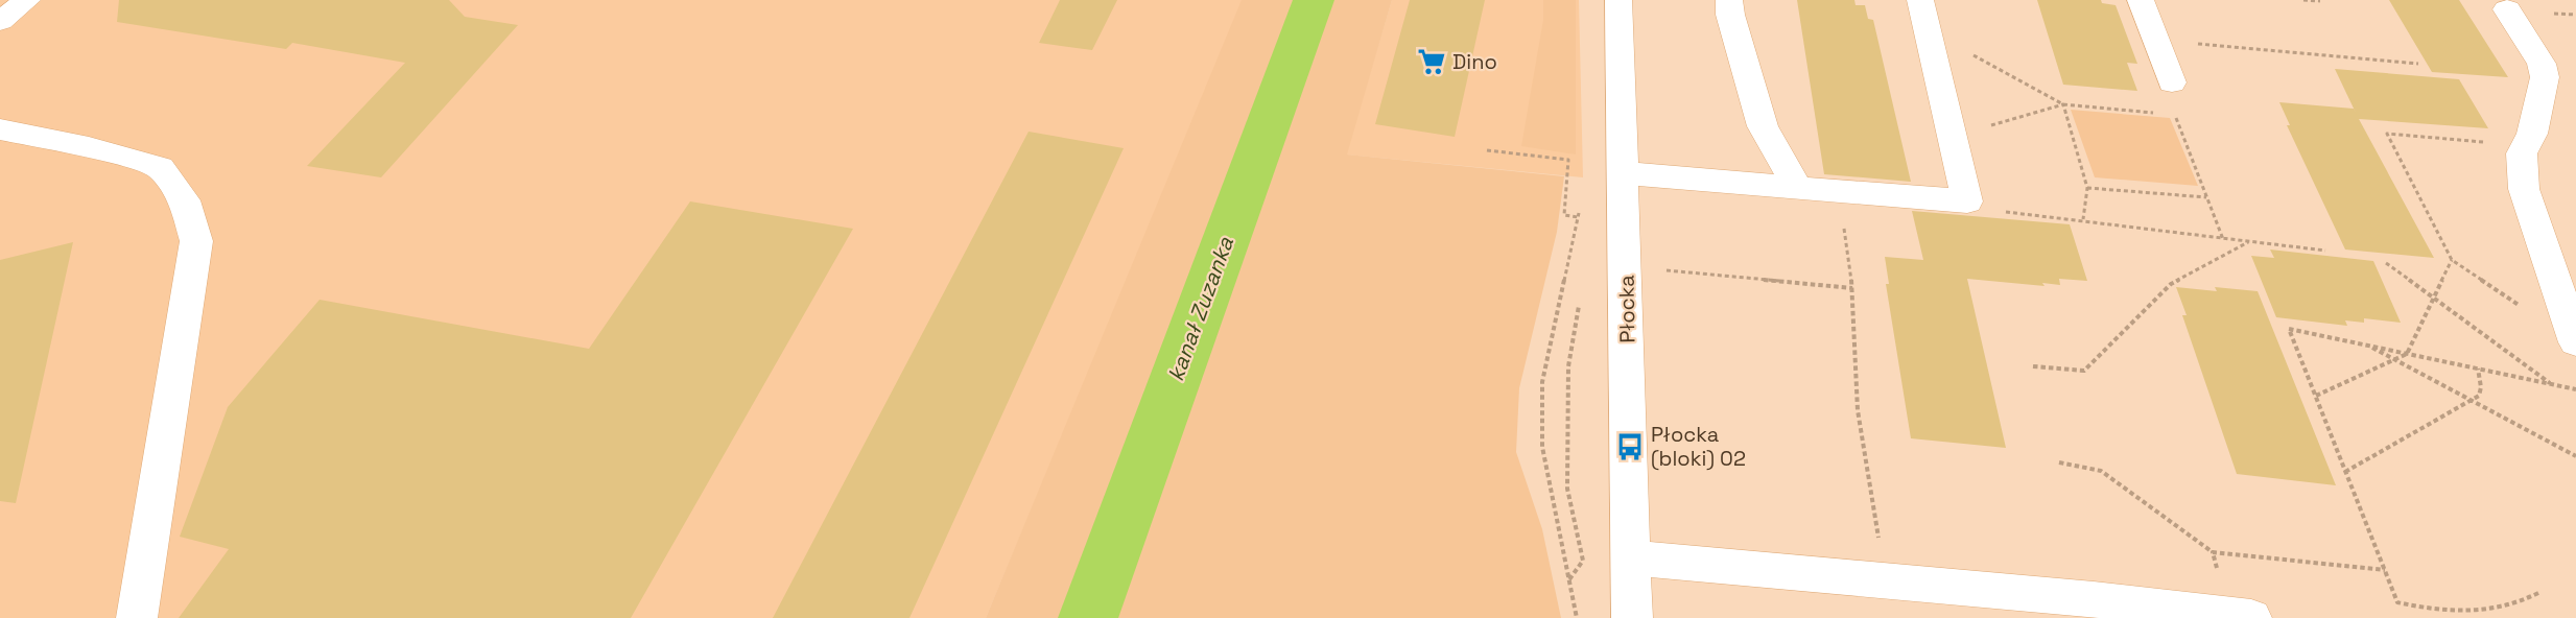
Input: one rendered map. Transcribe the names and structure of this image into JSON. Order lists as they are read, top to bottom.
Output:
{
  "streets": {
    "street": ["Płocka"]
  },
  "water": ["kanał Zuzanka"],
  "places": {
    "supermarket": ["Dino"],
    "bus stop": ["Płocka (bloki) 02"]
  }
}
